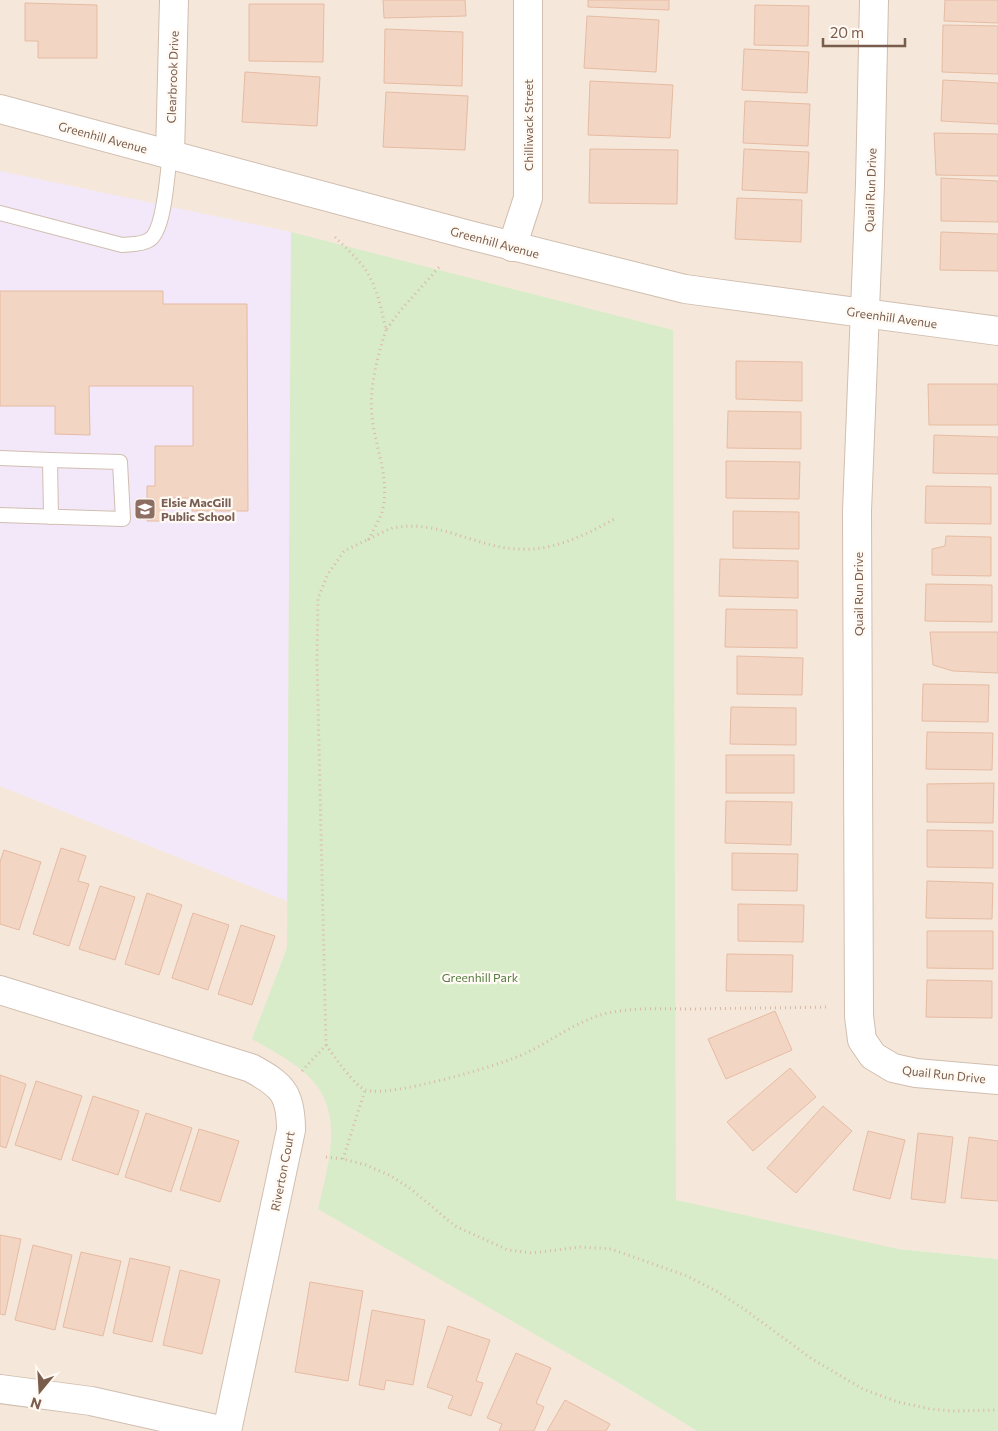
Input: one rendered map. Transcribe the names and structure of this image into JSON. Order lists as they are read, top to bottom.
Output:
{
  "streets": {
    "street": [
      "Clearbrook Drive",
      "Chilliwack Street",
      "Greenhill Avenue",
      "Quail Run Drive",
      "Riverton Court"
    ]
  },
  "crossings": [
    ["Clearbrook Drive", "Greenhill Avenue"],
    ["Chilliwack Street", "Greenhill Avenue"],
    ["Greenhill Avenue", "Quail Run Drive"]
  ],
  "parks": ["Greenhill Park"],
  "places": {
    "school or university": ["Elsie MacGill Public School"]
  },
  "scale_bar": "20 m",
  "north": "bottom"
}
